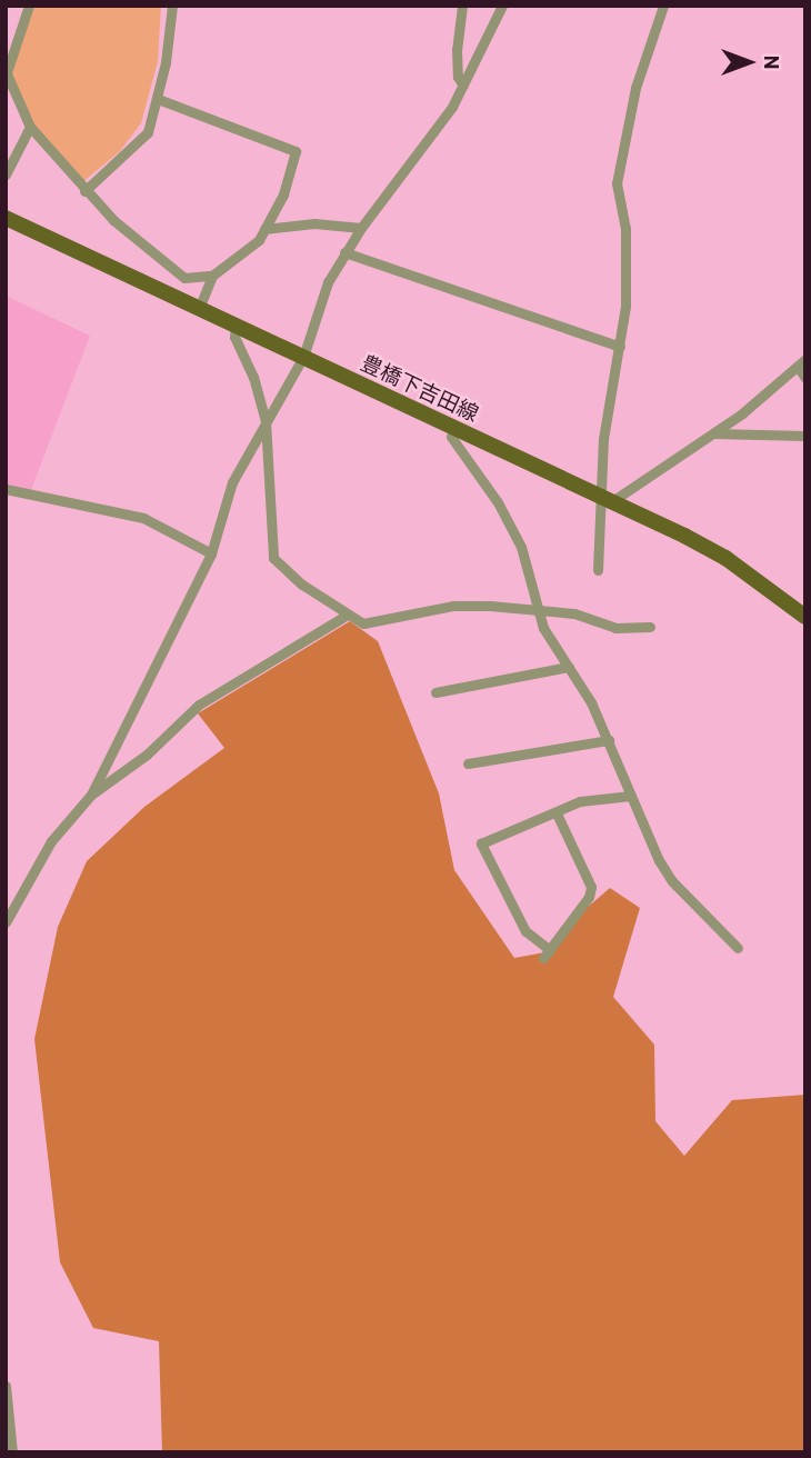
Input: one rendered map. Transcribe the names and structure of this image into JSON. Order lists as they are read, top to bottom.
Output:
{
  "streets": {
    "main road": ["豊橋下吉田線"]
  },
  "north": "right"
}
